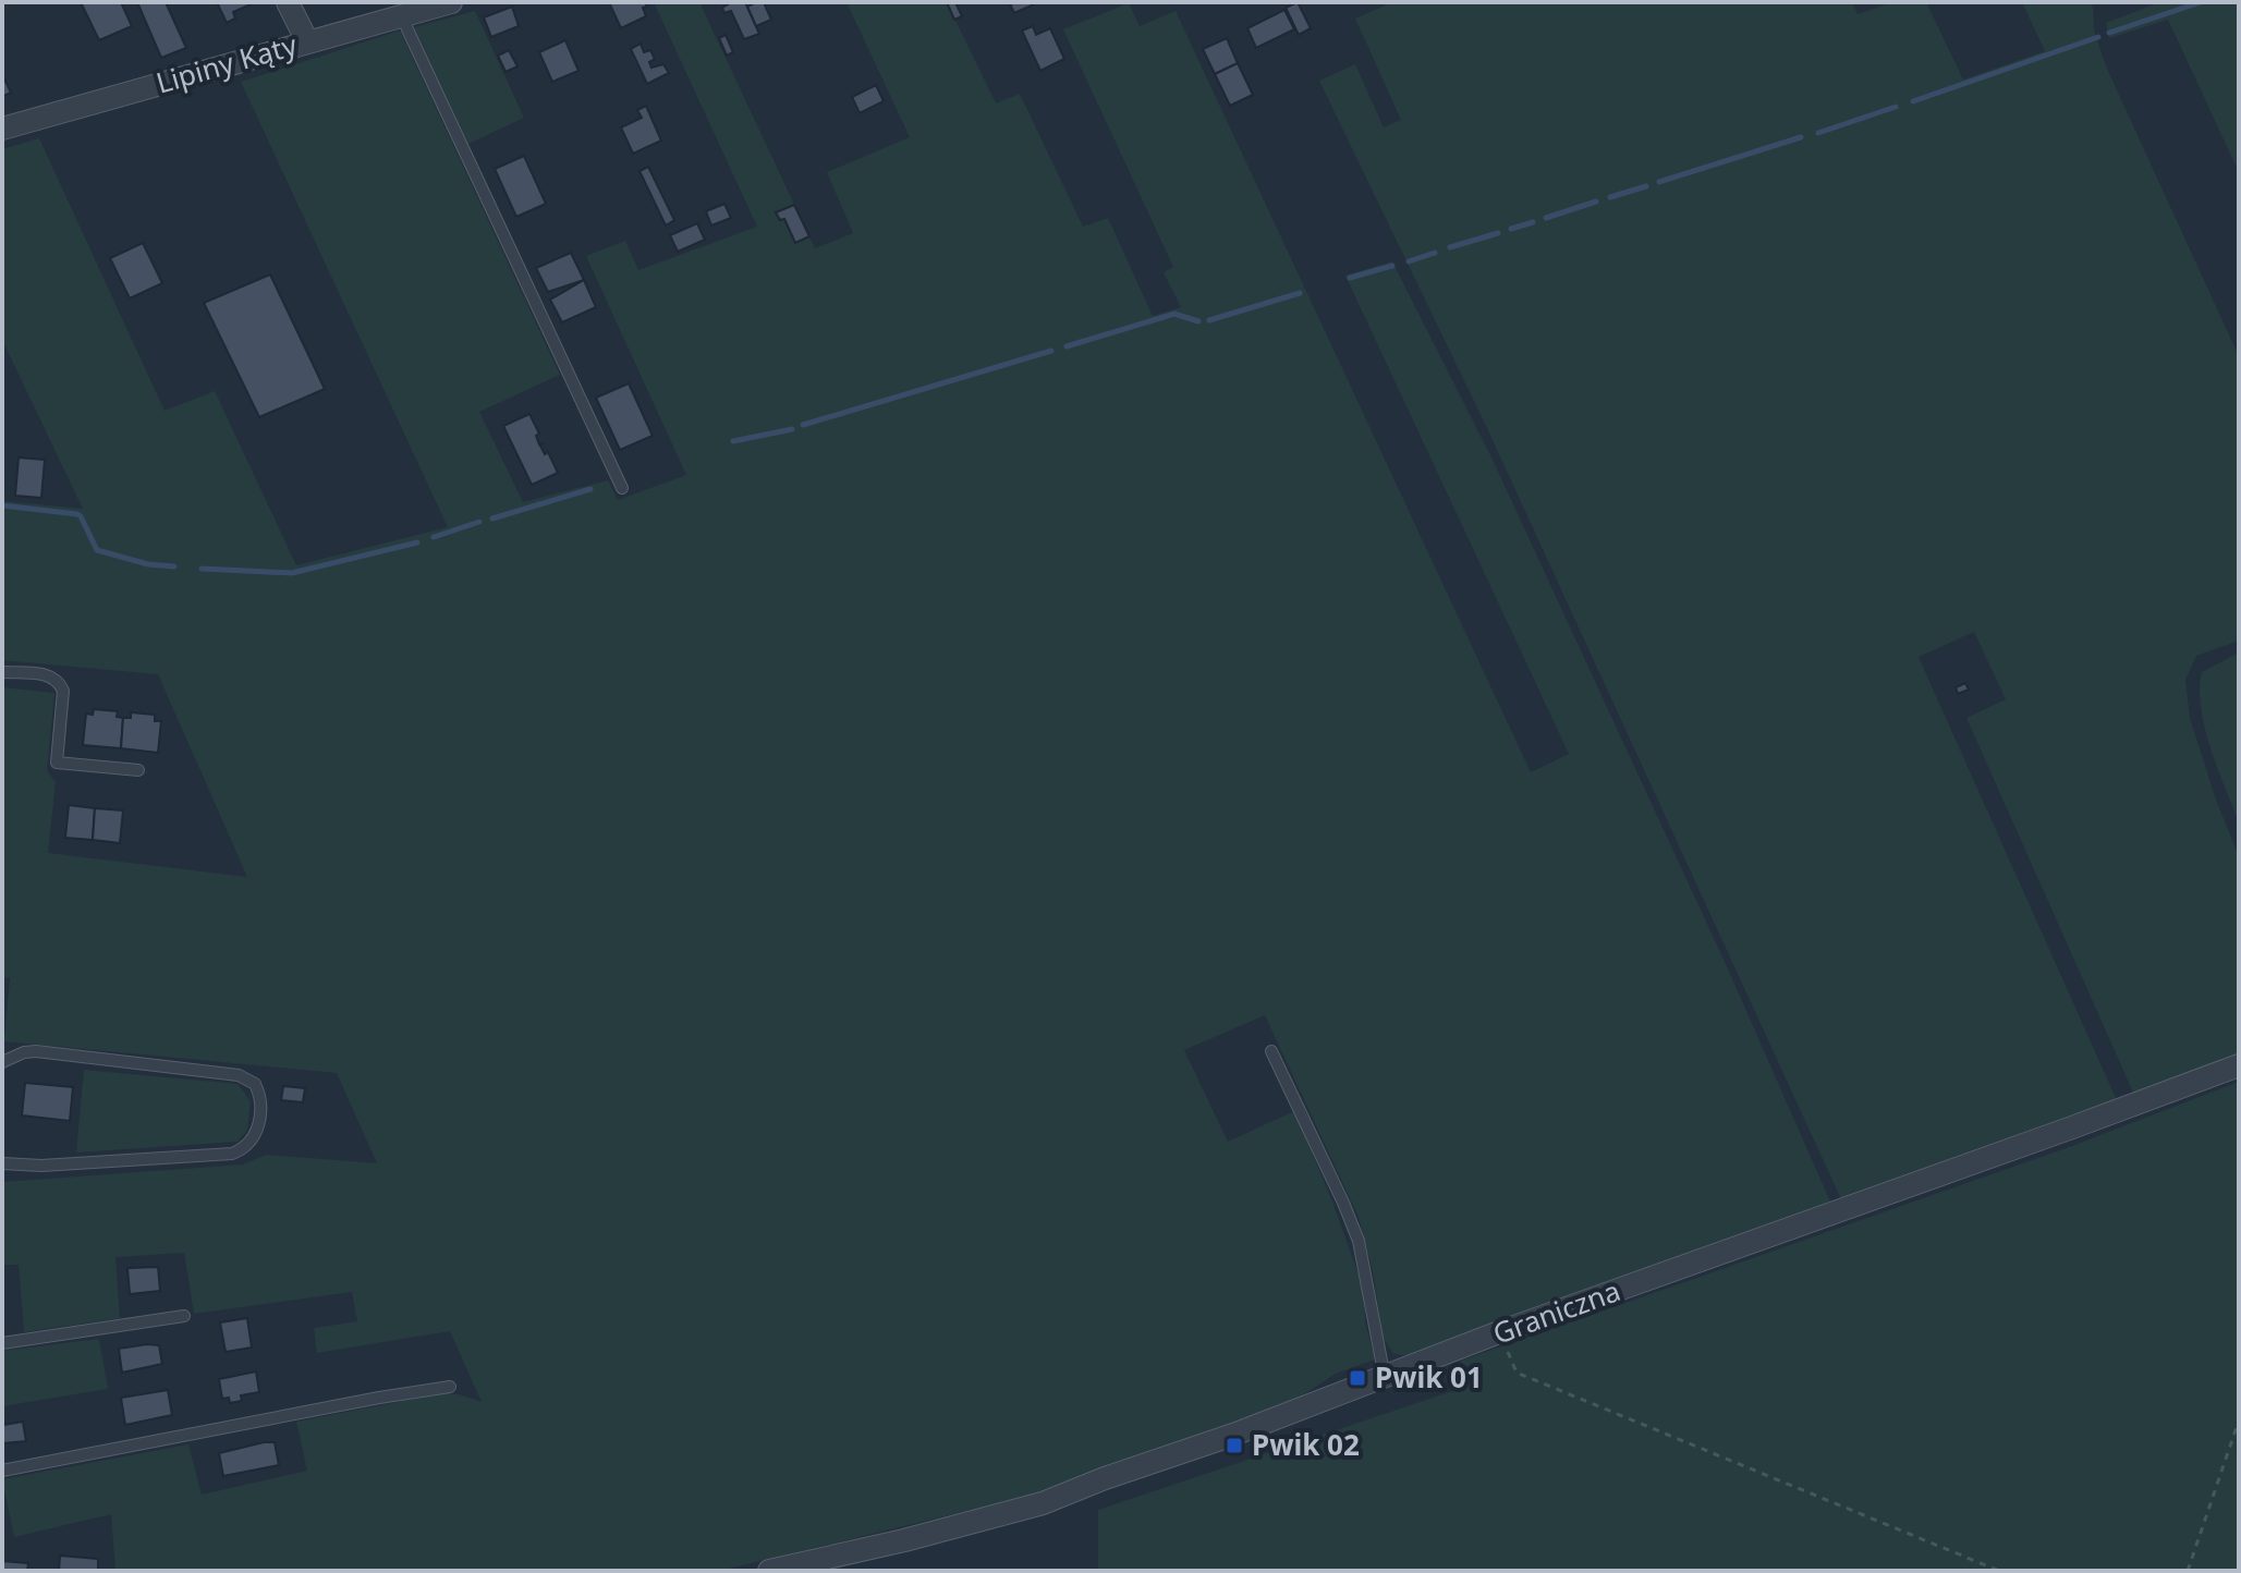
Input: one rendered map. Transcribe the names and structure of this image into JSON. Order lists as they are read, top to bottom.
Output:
{
  "streets": {
    "street": ["Lipiny Kąty", "Graniczna"]
  },
  "places": {
    "transit": ["Pwik 01", "Pwik 02"]
  }
}
